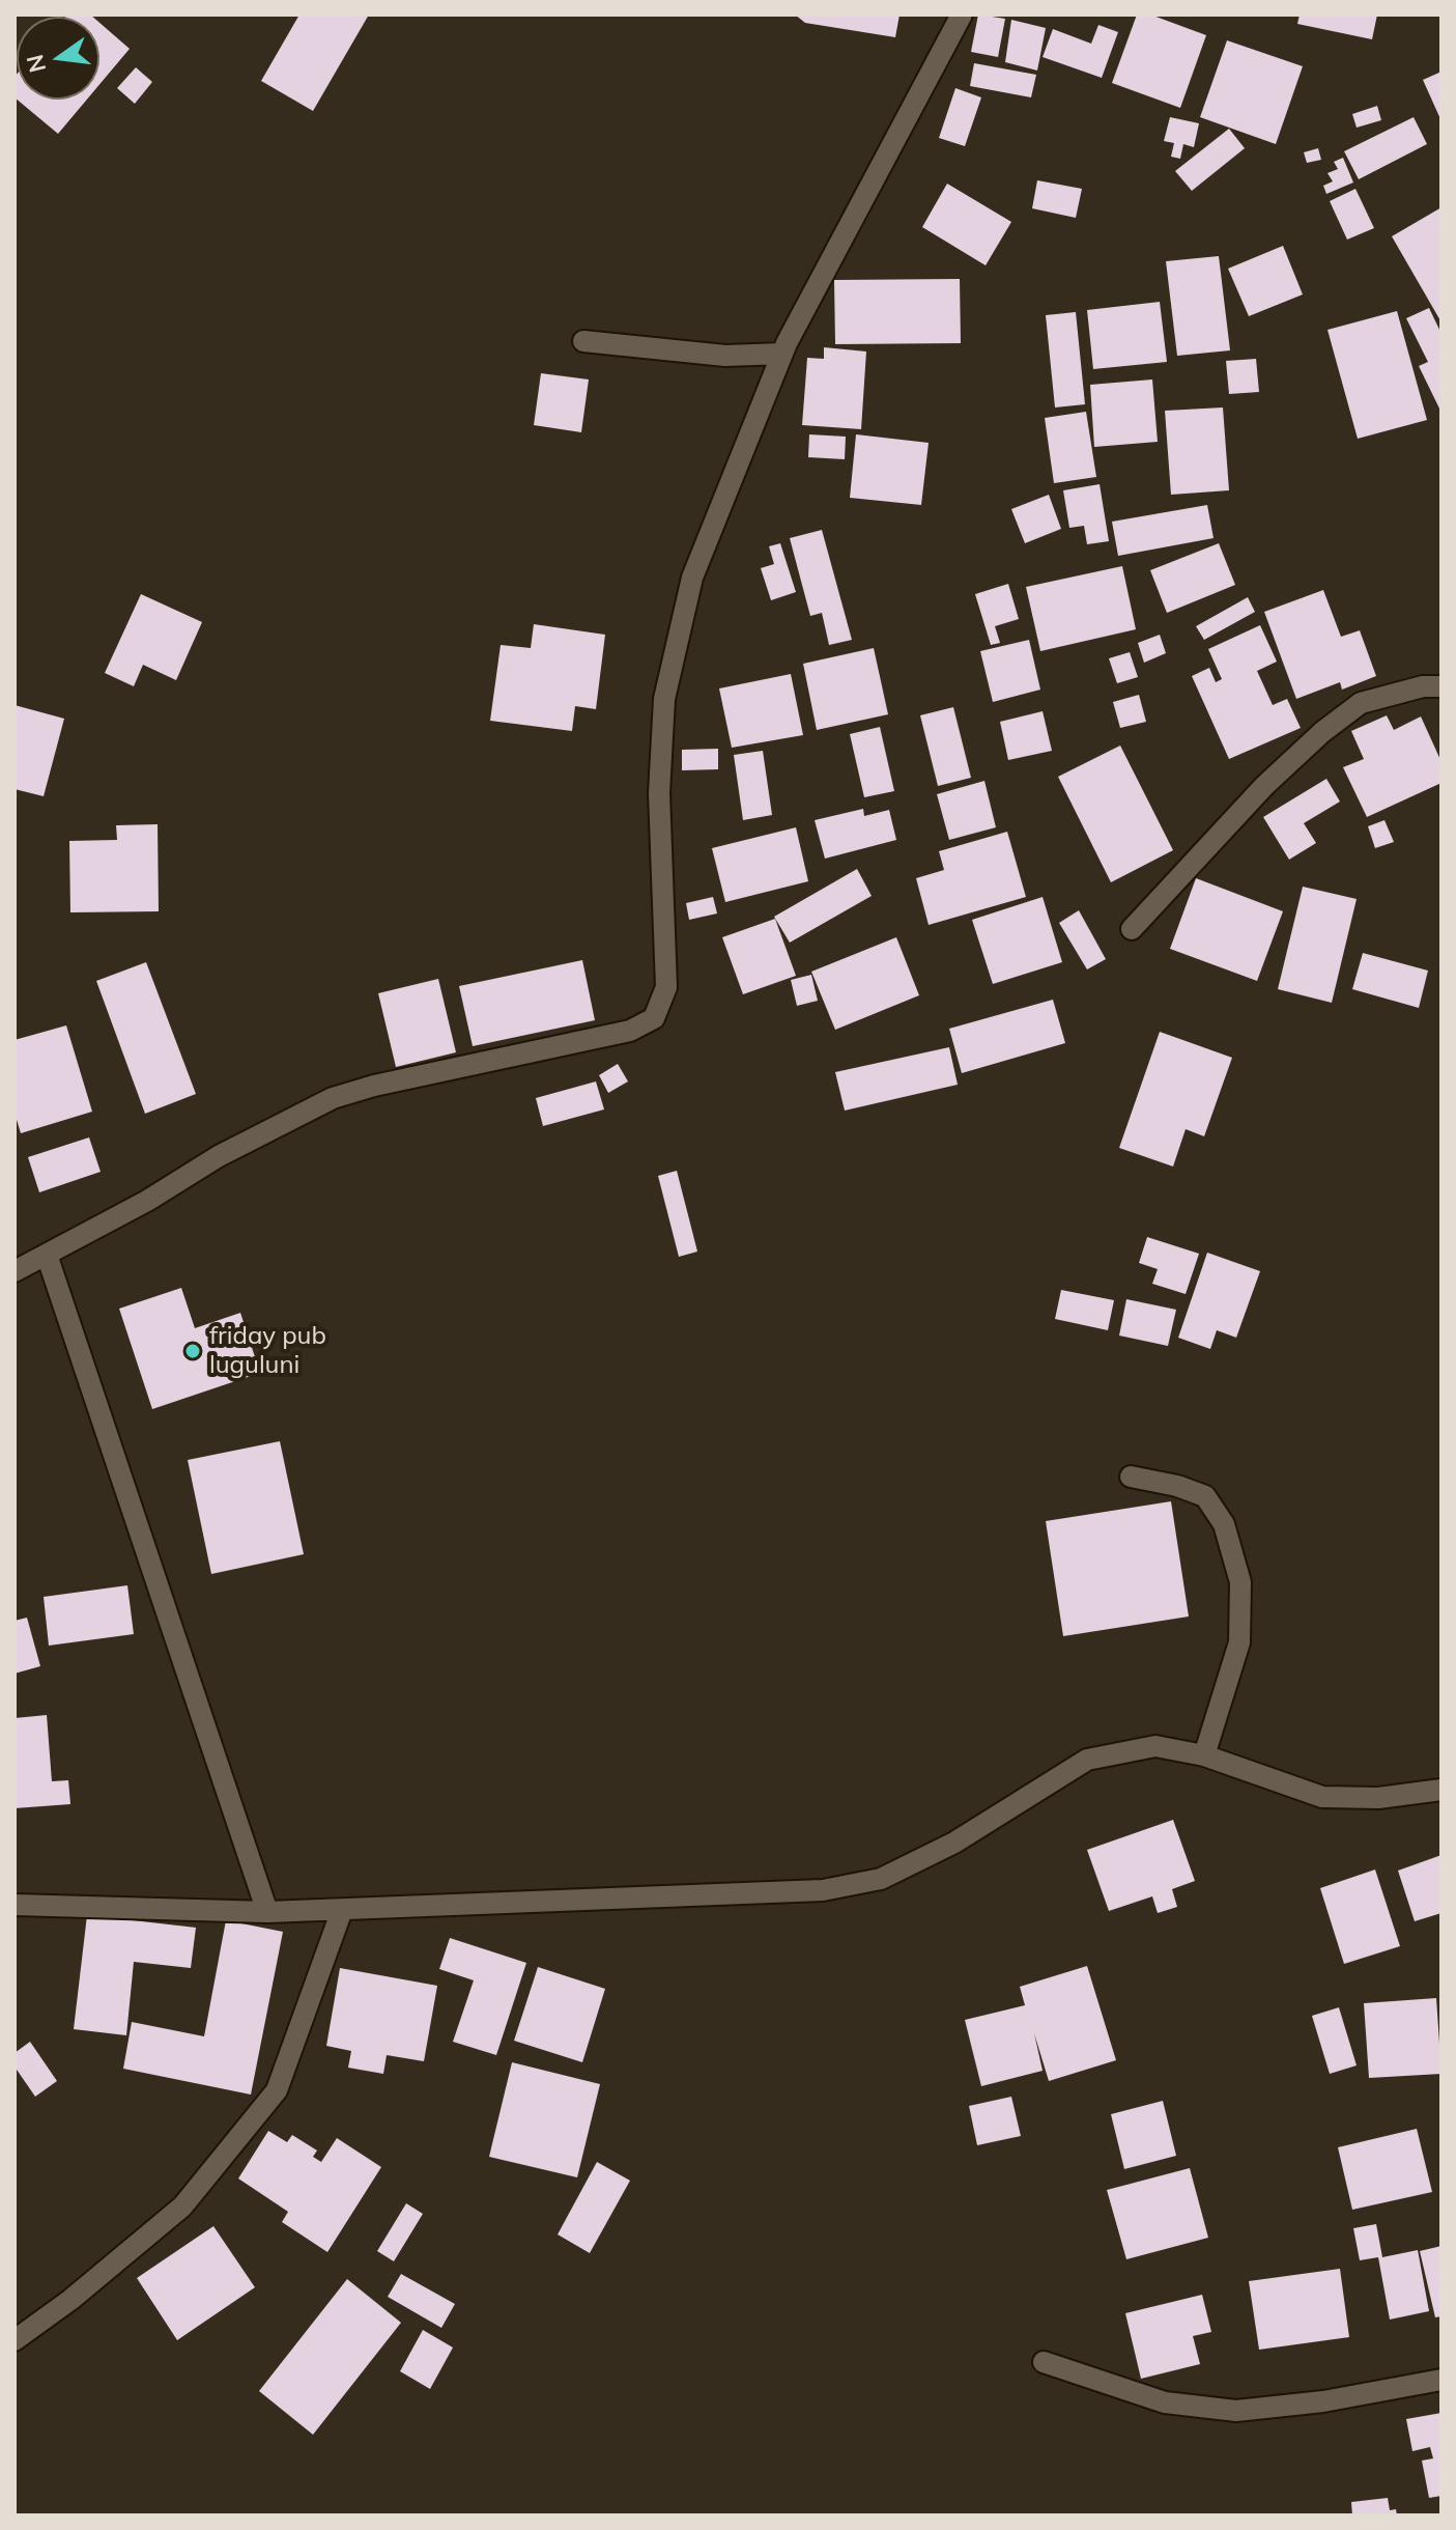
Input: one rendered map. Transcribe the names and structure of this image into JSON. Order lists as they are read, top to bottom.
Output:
{
  "places": ["friday pub luguluni"],
  "north": "left"
}
